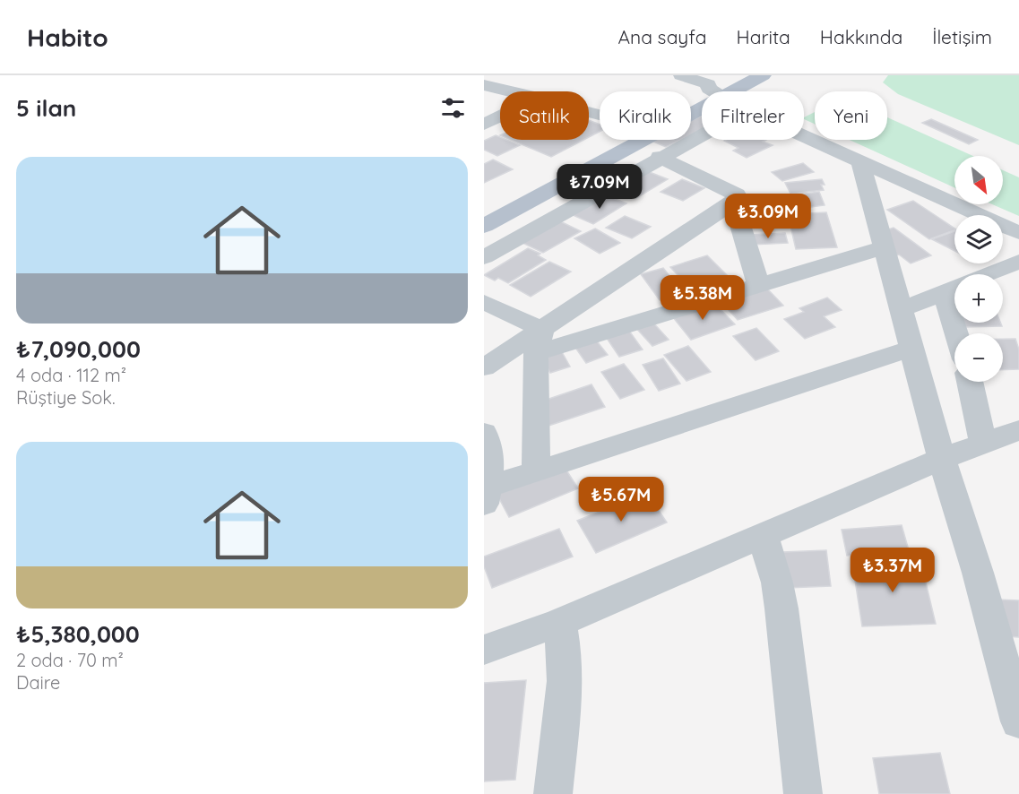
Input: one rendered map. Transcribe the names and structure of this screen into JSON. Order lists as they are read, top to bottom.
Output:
{
  "north": "bottom right",
  "page": {
    "header": "Habito",
    "nav": [
      "Ana sayfa",
      "Harita",
      "Hakkında",
      "İletişim"
    ],
    "heading": "5 ilan",
    "chip": [
      "Satılık",
      "Kiralık",
      "Filtreler",
      "Yeni"
    ],
    "list": [
      {
        "name": "₺7,090,000",
        "note": "4 oda · 112 m² · Rüştiye Sok."
      },
      {
        "name": "₺5,380,000",
        "note": "2 oda · 70 m² · Daire"
      }
    ],
    "map_buttons": ["+", "−"],
    "price": [
      "₺7.09M",
      "₺3.09M",
      "₺5.38M",
      "₺5.67M",
      "₺3.37M"
    ]
  }
}
